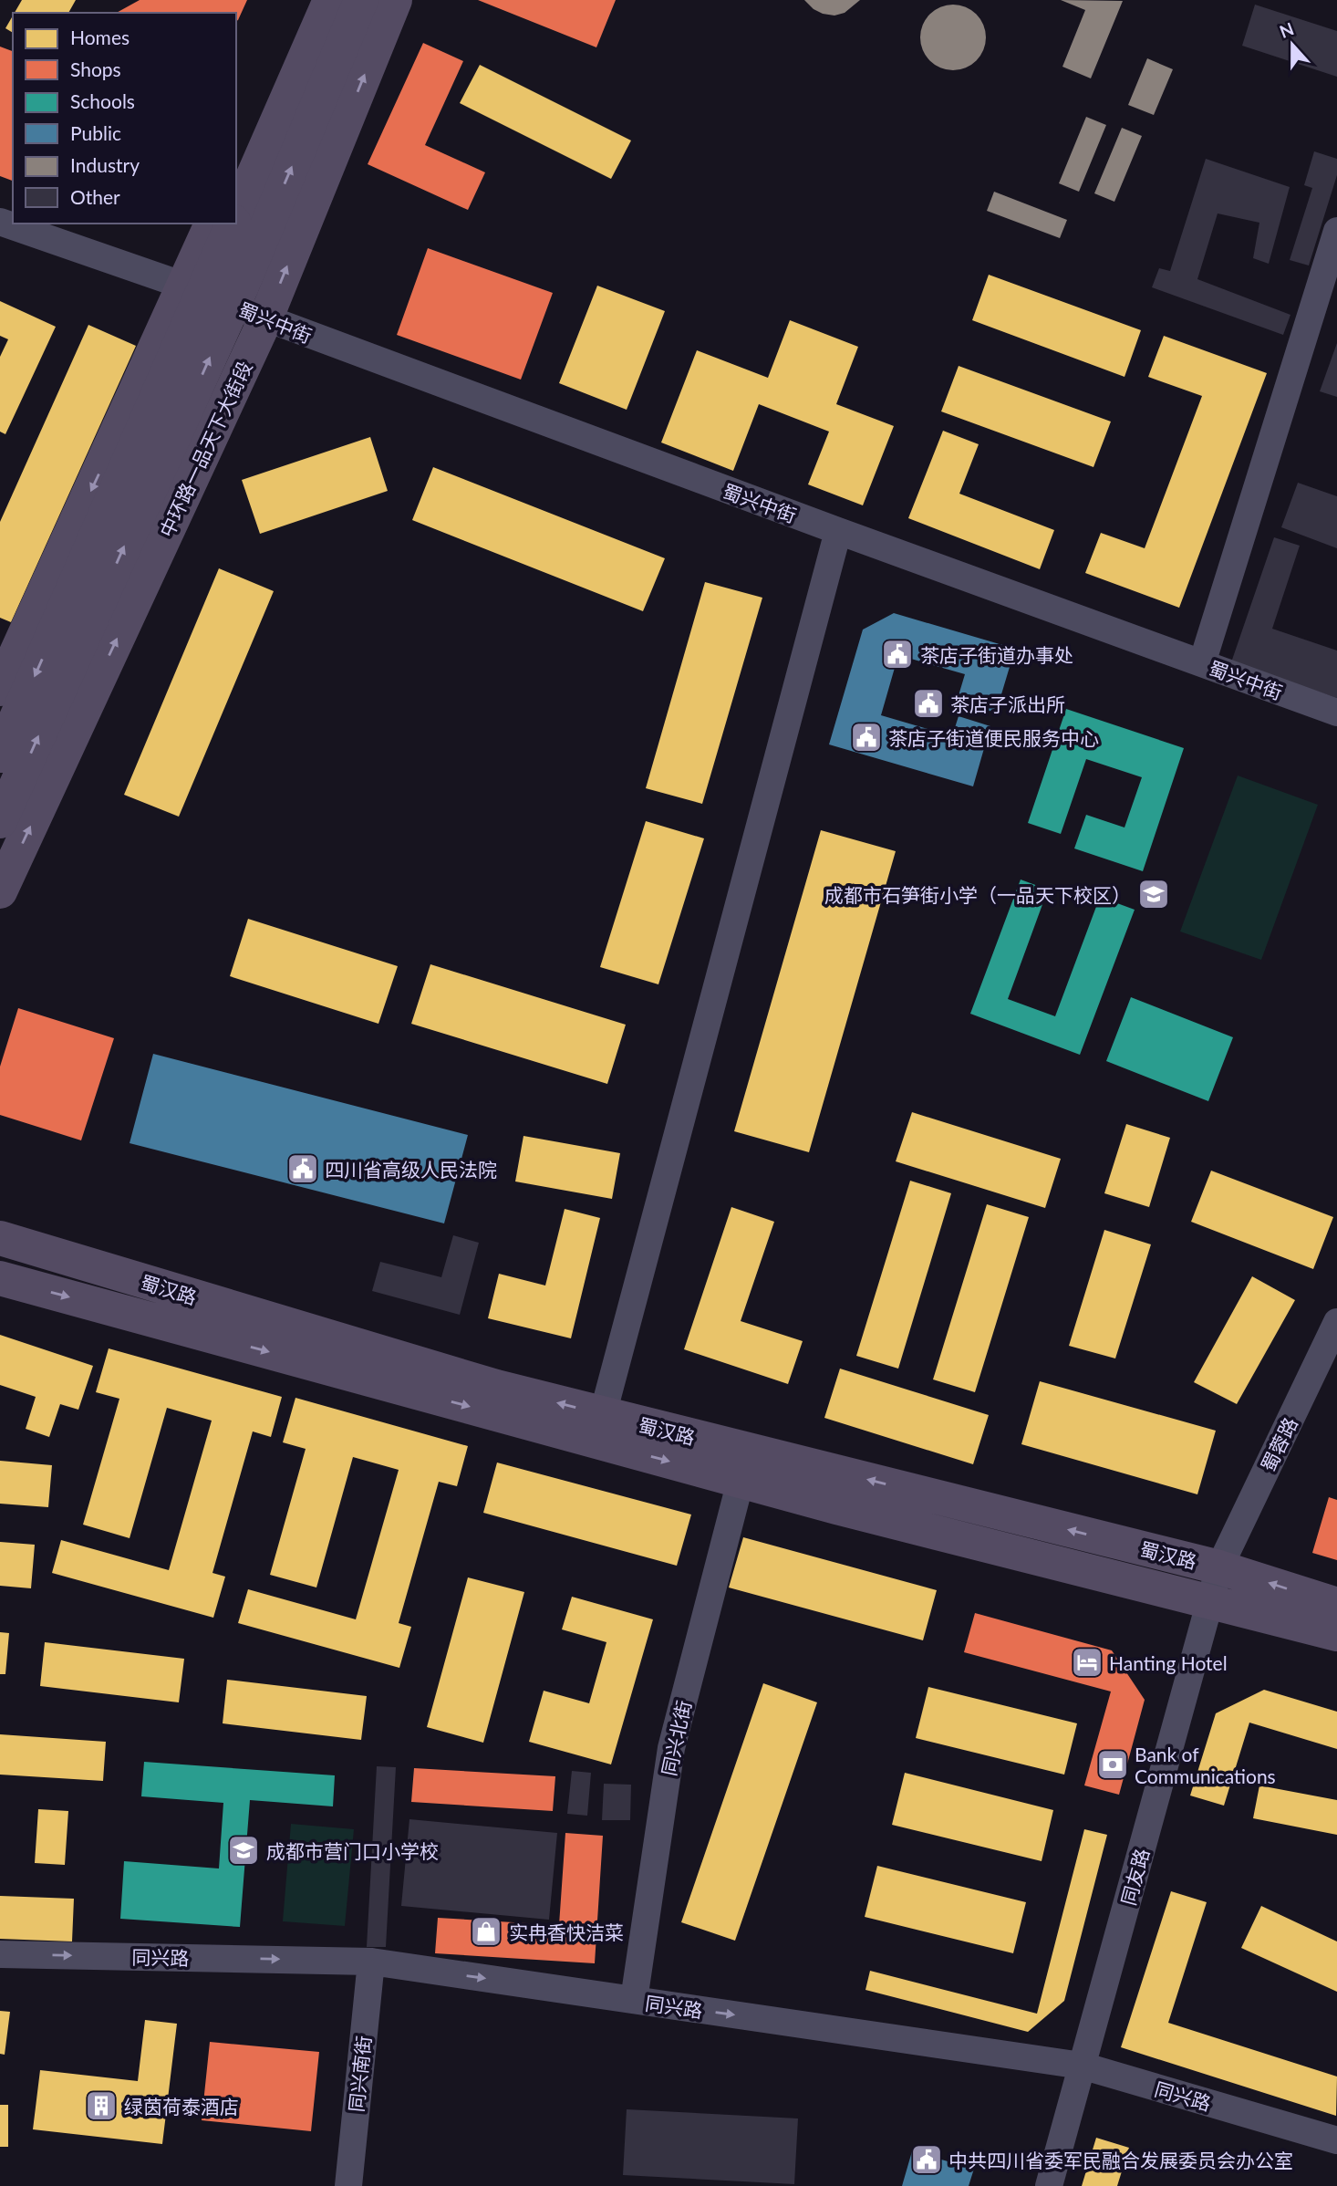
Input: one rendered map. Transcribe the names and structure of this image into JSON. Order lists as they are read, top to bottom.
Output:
{
  "streets": {
    "main road": ["中环路一品天下大街段", "蜀汉路"],
    "street": [
      "蜀兴中街",
      "蜀蓉路",
      "同兴北街",
      "同友路",
      "同兴路",
      "同兴南街"
    ]
  },
  "crossings": [
    ["蜀兴中街", "中环路一品天下大街段"],
    ["蜀汉路", "蜀蓉路"],
    ["蜀汉路", "同兴北街"],
    ["蜀汉路", "同友路"],
    ["蜀蓉路", "同友路"],
    ["同兴北街", "同兴路"],
    ["同友路", "同兴路"],
    ["同兴路", "同兴南街"]
  ],
  "one_way": ["同兴路"],
  "places": {
    "public building": [
      "茶店子街道办事处",
      "茶店子派出所",
      "茶店子街道便民服务中心",
      "四川省高级人民法院",
      "中共四川省委军民融合发展委员会办公室"
    ],
    "school or university": ["成都市石笋街小学（一品天下校区）", "成都市营门口小学校"],
    "hotel": ["Hanting Hotel"],
    "bank": ["Bank of Communications"],
    "shop": ["实冉香快洁菜"],
    "building": ["绿茵荷泰酒店"]
  },
  "legend": [
    "Homes",
    "Shops",
    "Schools",
    "Public",
    "Industry",
    "Other"
  ],
  "north": "top"
}
